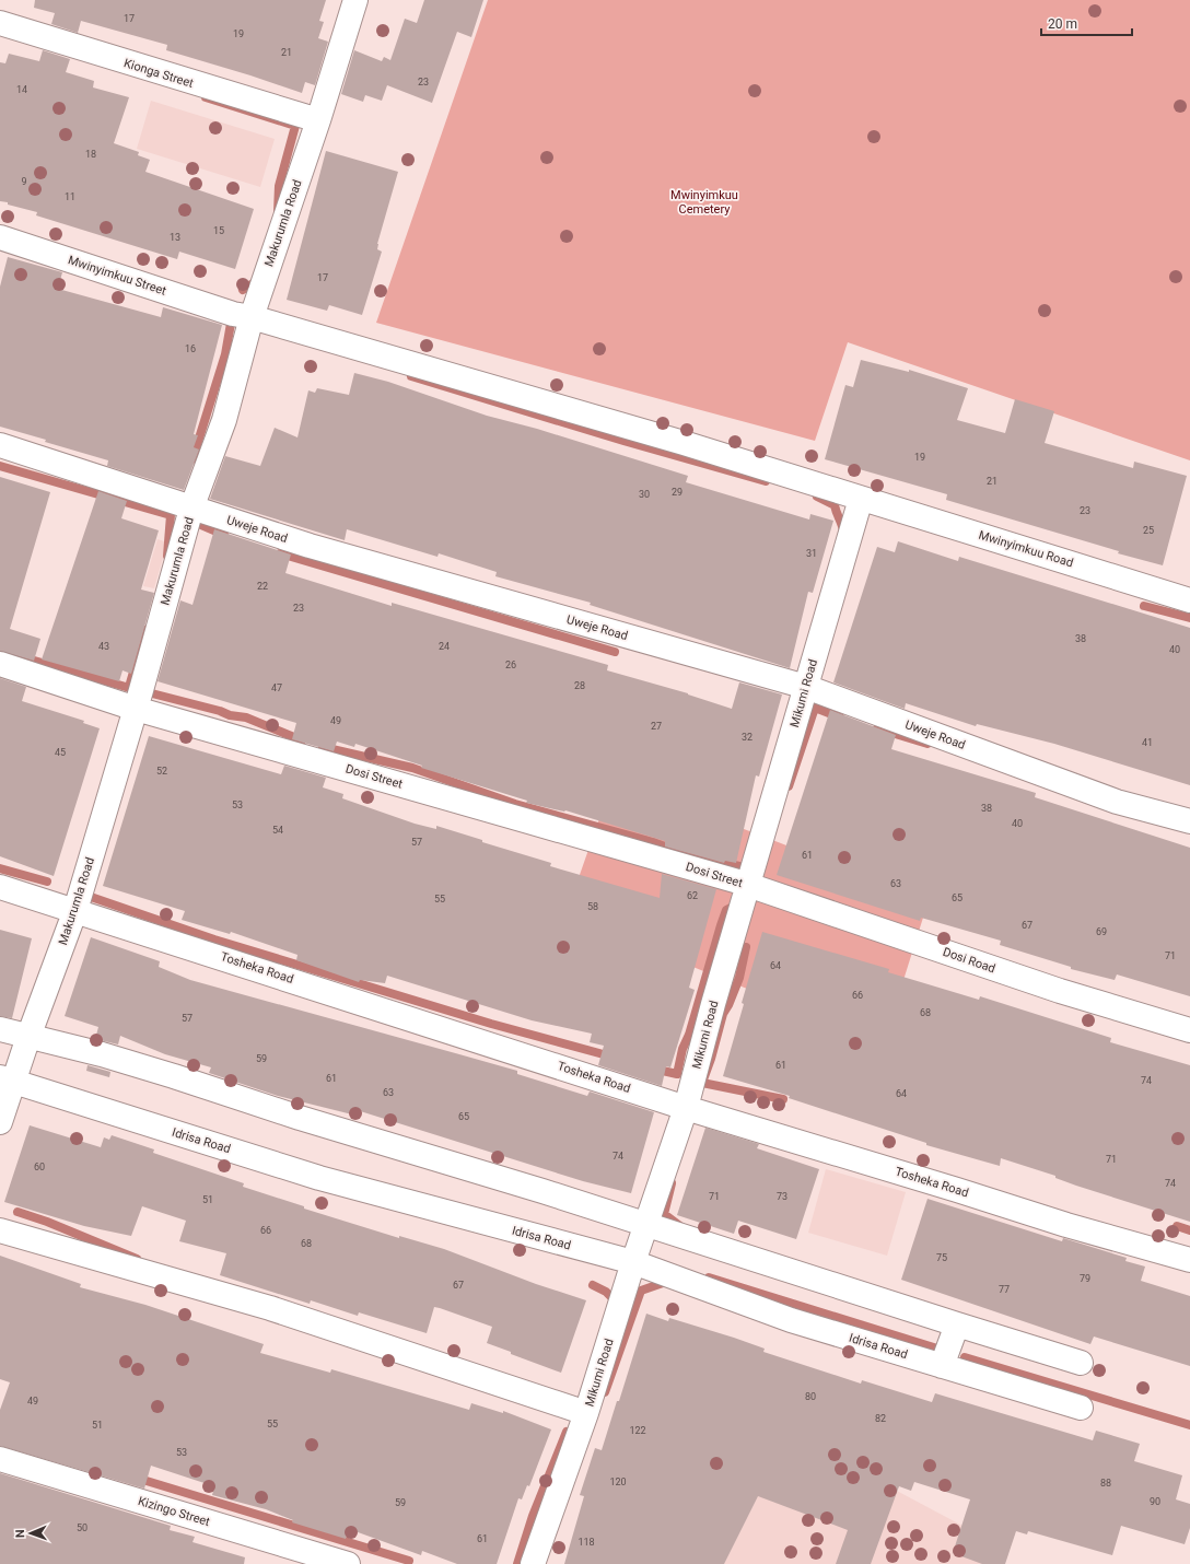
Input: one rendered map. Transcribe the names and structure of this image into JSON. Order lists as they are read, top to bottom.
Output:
{
  "streets": {
    "street": [
      "Kionga Street",
      "Makurumla Road",
      "Mwinyimkuu Street",
      "Uweje Road",
      "Mwinyimkuu Road",
      "Mikumi Road",
      "Dosi Street",
      "Dosi Road",
      "Tosheka Road",
      "Idrisa Road",
      "Kizingo Street"
    ]
  },
  "crossings": [
    ["Kionga Street", "Makurumla Road"],
    ["Makurumla Road", "Mwinyimkuu Street"],
    ["Makurumla Road", "Uweje Road"],
    ["Makurumla Road", "Dosi Street"],
    ["Makurumla Road", "Tosheka Road"],
    ["Makurumla Road", "Idrisa Road"],
    ["Mwinyimkuu Street", "Mwinyimkuu Road"],
    ["Mwinyimkuu Street", "Mikumi Road"],
    ["Uweje Road", "Mikumi Road"],
    ["Mwinyimkuu Road", "Mikumi Road"],
    ["Mikumi Road", "Dosi Street"],
    ["Mikumi Road", "Dosi Road"],
    ["Mikumi Road", "Tosheka Road"],
    ["Mikumi Road", "Idrisa Road"],
    ["Dosi Street", "Dosi Road"]
  ],
  "parks": ["Mwinyimkuu Cemetery"],
  "house_numbers": [
    "17",
    "19",
    "21",
    "23",
    "14",
    "18",
    "9",
    "11",
    "15",
    "13",
    "17",
    "16",
    "19",
    "21",
    "29",
    "30",
    "23",
    "25",
    "31",
    "22",
    "23",
    "38",
    "43",
    "24",
    "40",
    "26",
    "28",
    "47",
    "49",
    "27",
    "32",
    "41",
    "45",
    "52",
    "53",
    "38",
    "40",
    "54",
    "57",
    "61",
    "63",
    "62",
    "65",
    "55",
    "58",
    "67",
    "69",
    "71",
    "64",
    "66",
    "68",
    "57",
    "59",
    "61",
    "61",
    "74",
    "63",
    "64",
    "65",
    "74",
    "71",
    "60",
    "74",
    "71",
    "73",
    "51",
    "66",
    "68",
    "75",
    "79",
    "67",
    "77",
    "80",
    "49",
    "82",
    "55",
    "51",
    "122",
    "53",
    "120",
    "88",
    "90",
    "59",
    "50",
    "61",
    "118"
  ],
  "scale_bar": "20 m",
  "north": "left"
}
